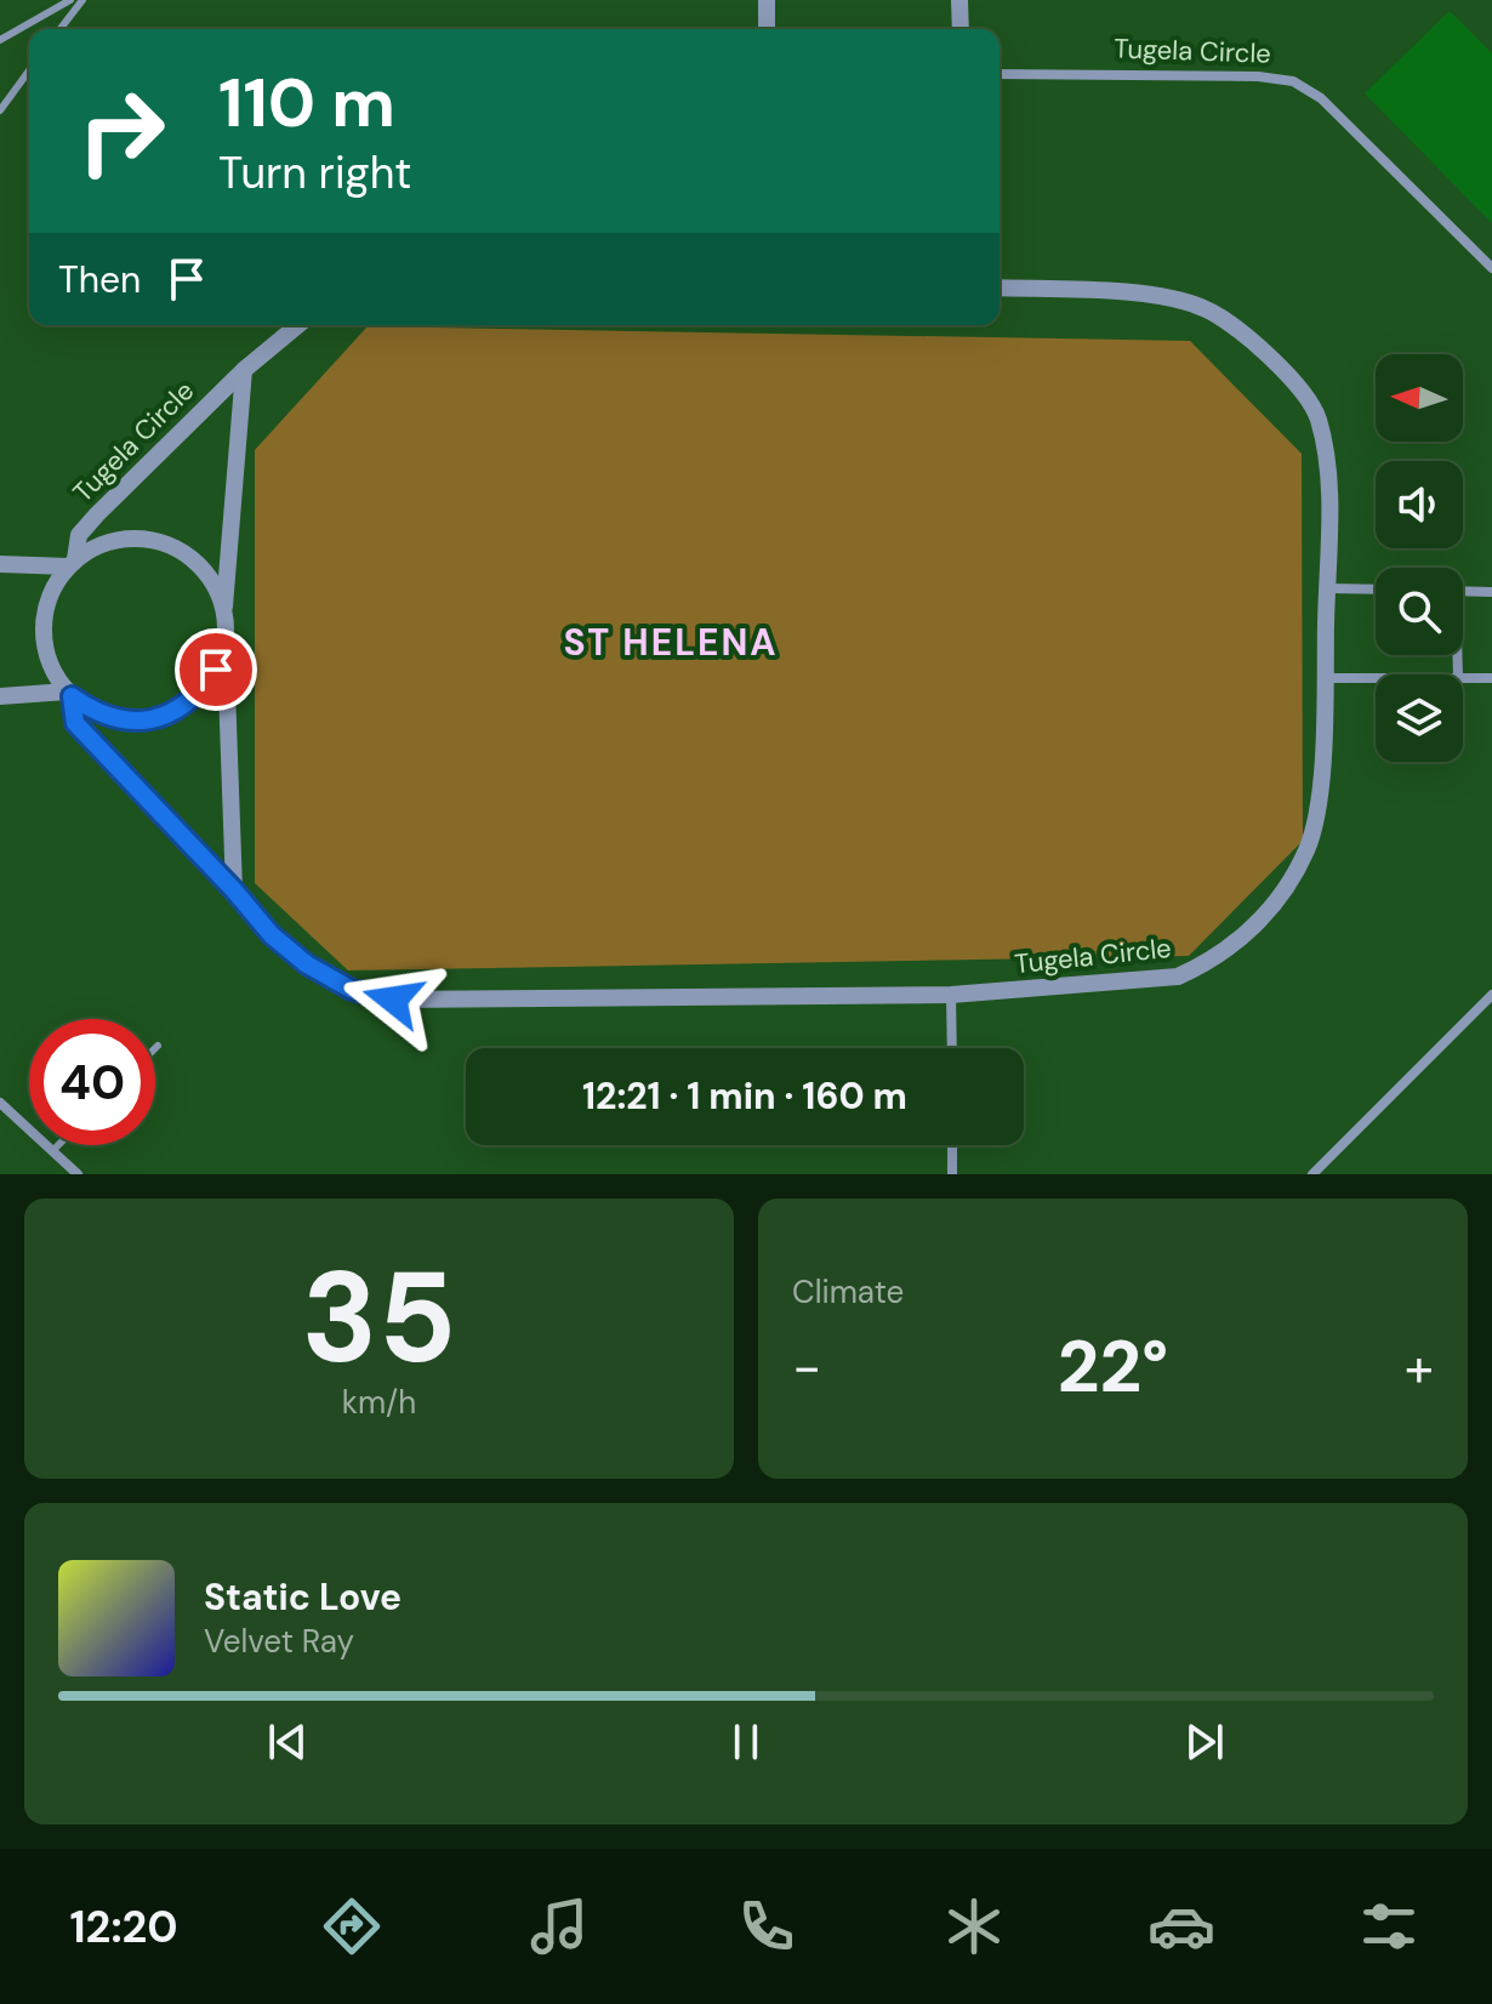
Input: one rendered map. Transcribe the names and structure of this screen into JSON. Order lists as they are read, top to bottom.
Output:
{
  "streets": {
    "street": ["Tugela Circle"]
  },
  "districts": ["ST HELENA"],
  "north": "left",
  "page": {
    "turn": ["110 m", "Turn right"],
    "then": "Then",
    "limit": "40",
    "trip": "12:21 · 1 min · 160 m",
    "tile": [
      ["35", "km/h"],
      "Climate"
    ],
    "heat": ["−", "22°", "+"],
    "song": ["Static Love", "Velvet Ray"],
    "tabs": "12:20"
  }
}
